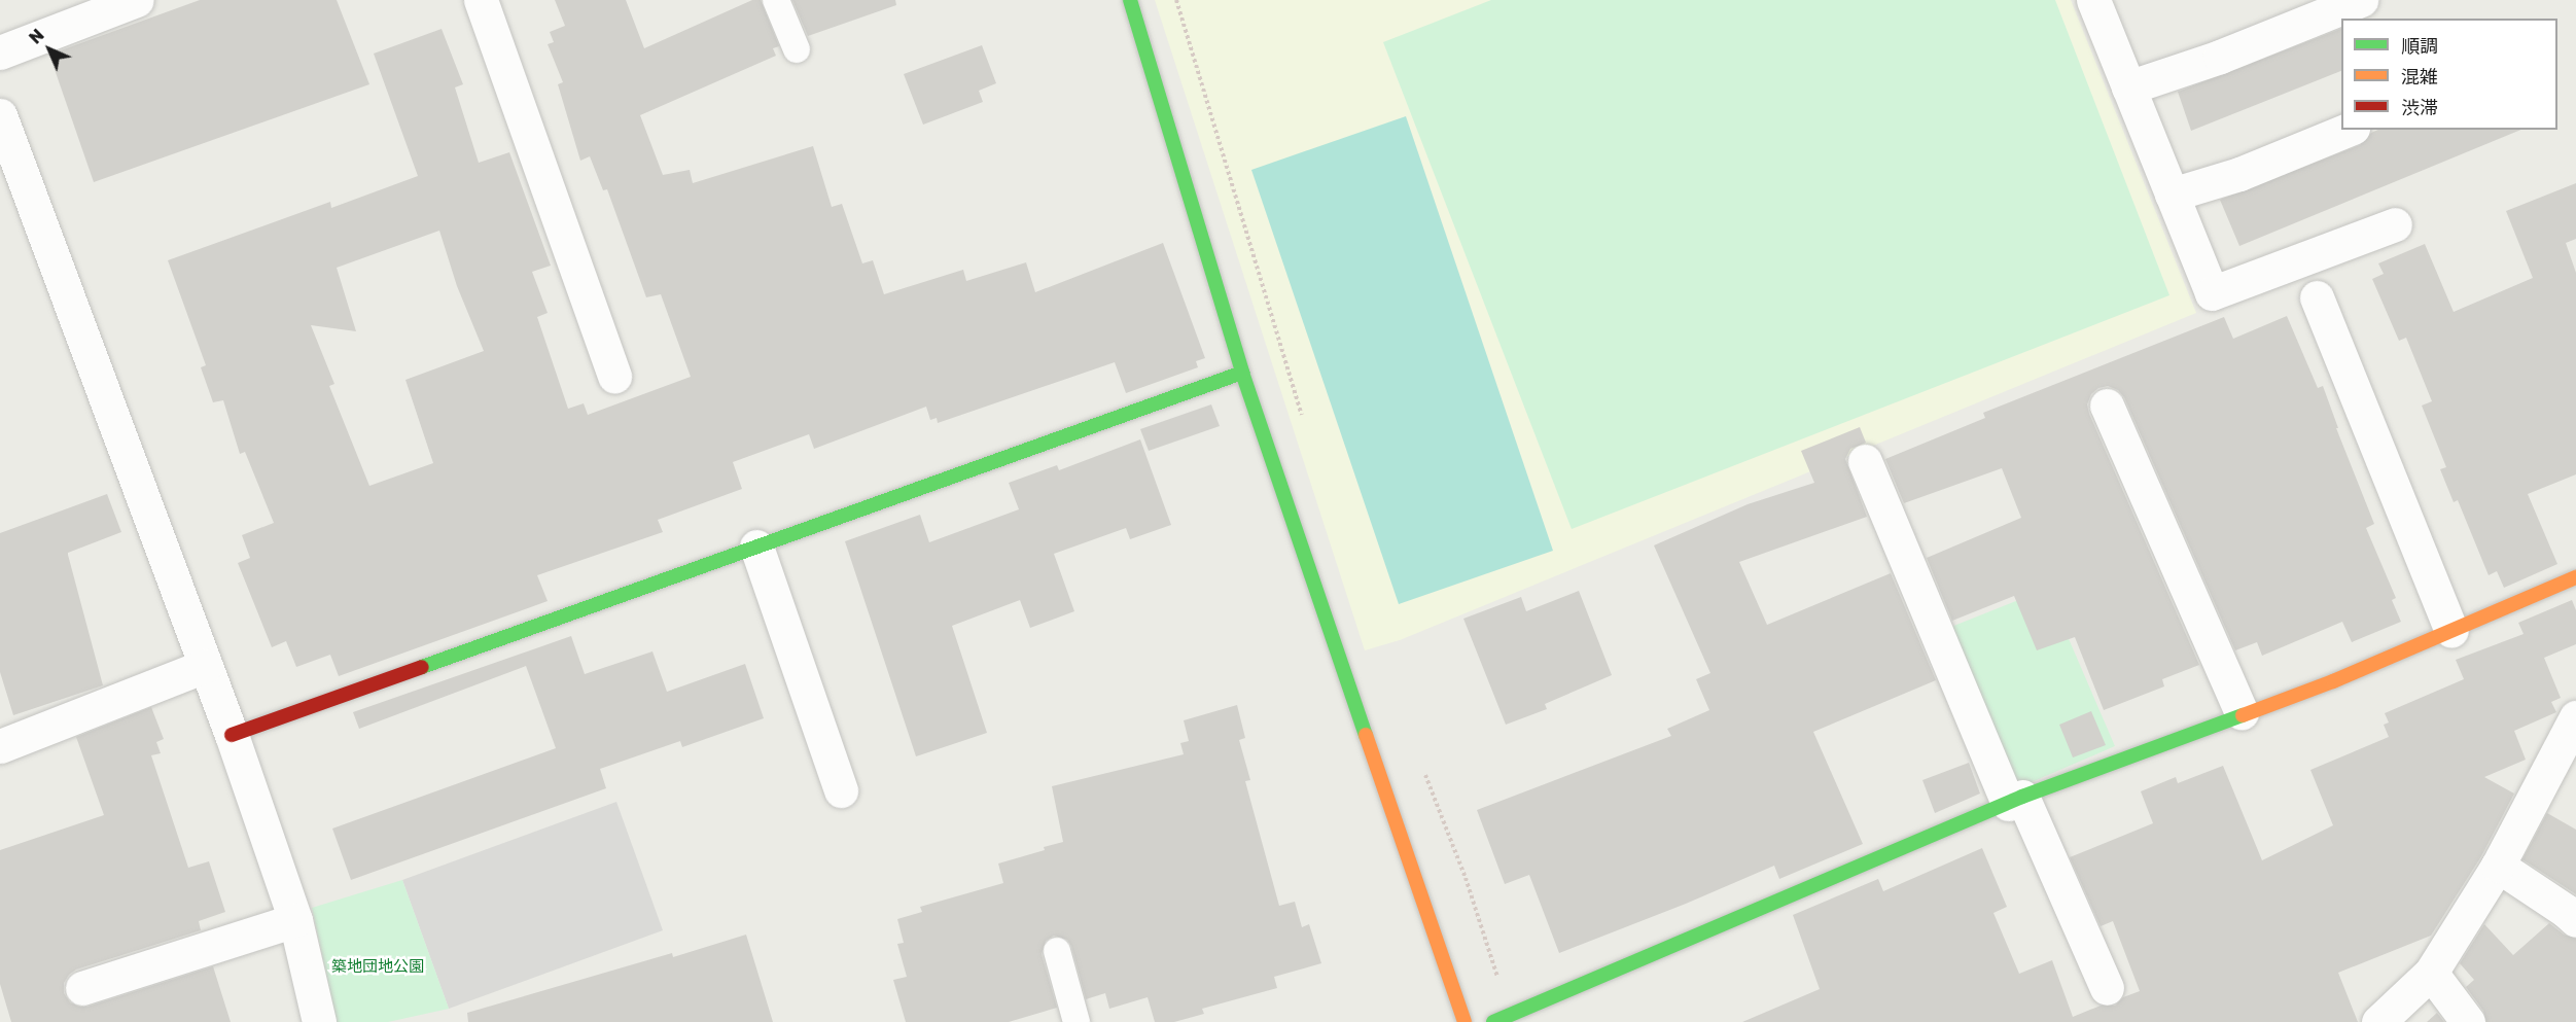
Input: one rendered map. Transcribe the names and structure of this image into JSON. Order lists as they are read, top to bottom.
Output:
{
  "parks": ["築地団地公園"],
  "legend": ["順調", "混雑", "渋滞"],
  "north": "top left"
}
